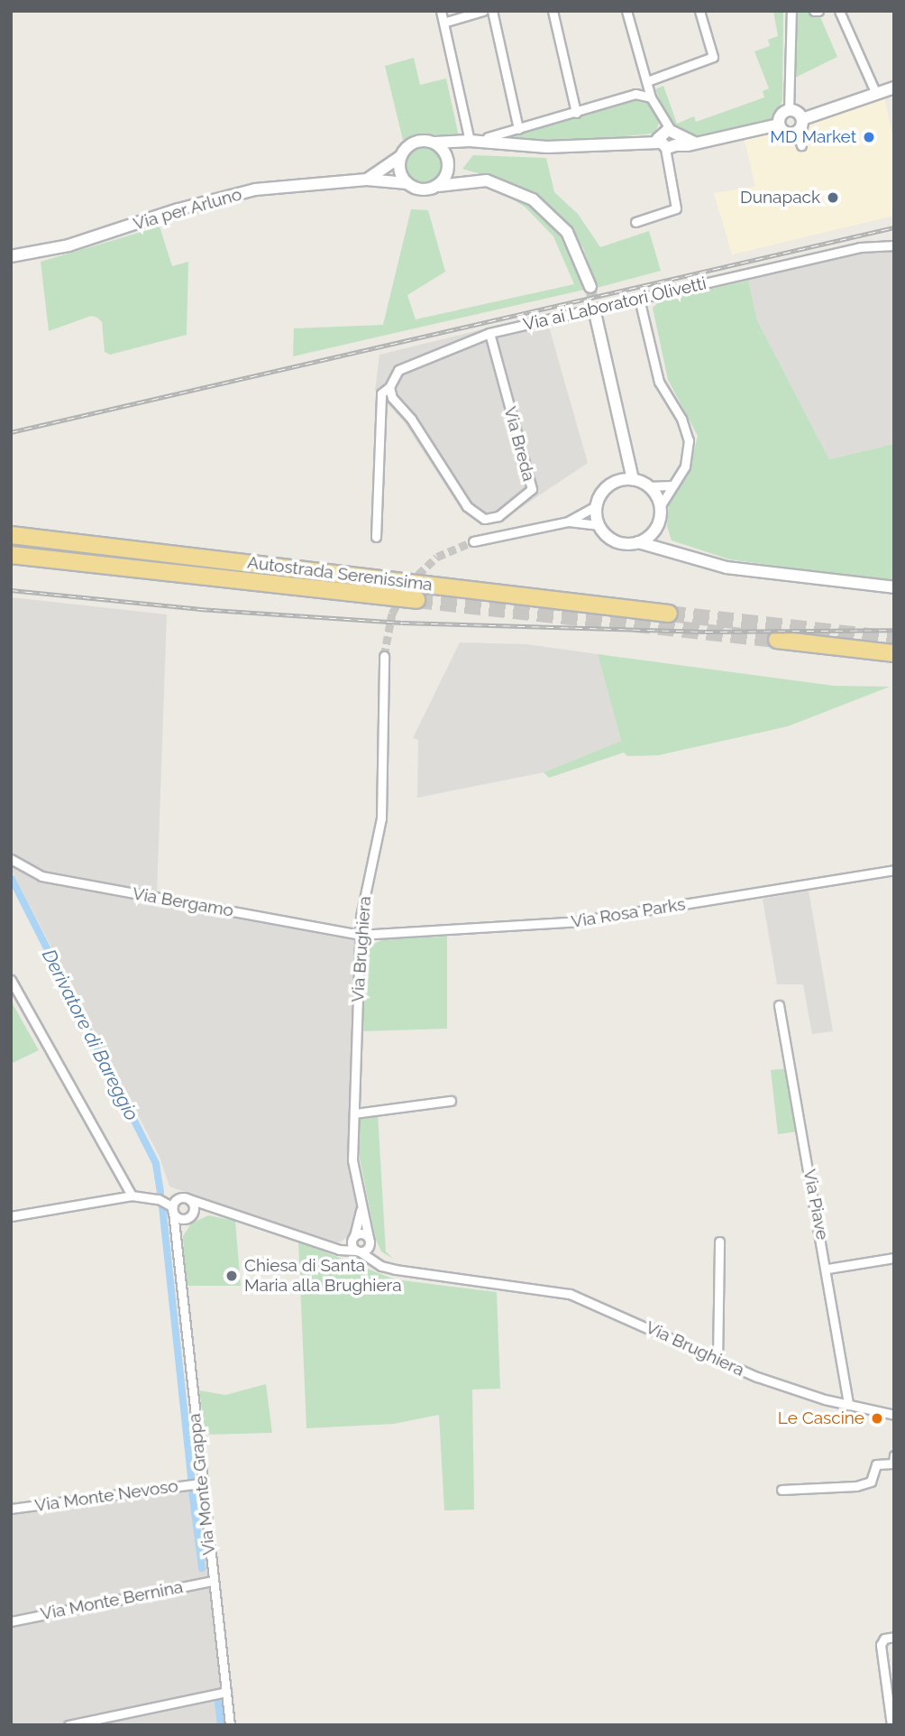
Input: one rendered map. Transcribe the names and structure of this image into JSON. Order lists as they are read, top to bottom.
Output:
{
  "streets": {
    "highway": ["Autostrada Serenissima"],
    "street": [
      "Via per Arluno",
      "Via ai Laboratori Olivetti",
      "Via Breda",
      "Via Bergamo",
      "Via Rosa Parks",
      "Via Brughiera",
      "Via Piave",
      "Via Monte Grappa",
      "Via Monte Nevoso",
      "Via Monte Bernina"
    ]
  },
  "crossings": [
    ["Via ai Laboratori Olivetti", "Via Breda"],
    ["Via Bergamo", "Via Rosa Parks"],
    ["Via Bergamo", "Via Brughiera"],
    ["Via Rosa Parks", "Via Brughiera"],
    ["Via Brughiera", "Via Piave"],
    ["Via Monte Grappa", "Via Monte Nevoso"],
    ["Via Monte Grappa", "Via Monte Bernina"]
  ],
  "water": ["Derivatore di Bareggio"],
  "places": [
    "MD Market",
    "Dunapack",
    "Chiesa di Santa Maria alla Brughiera",
    "Le Cascine"
  ]
}
